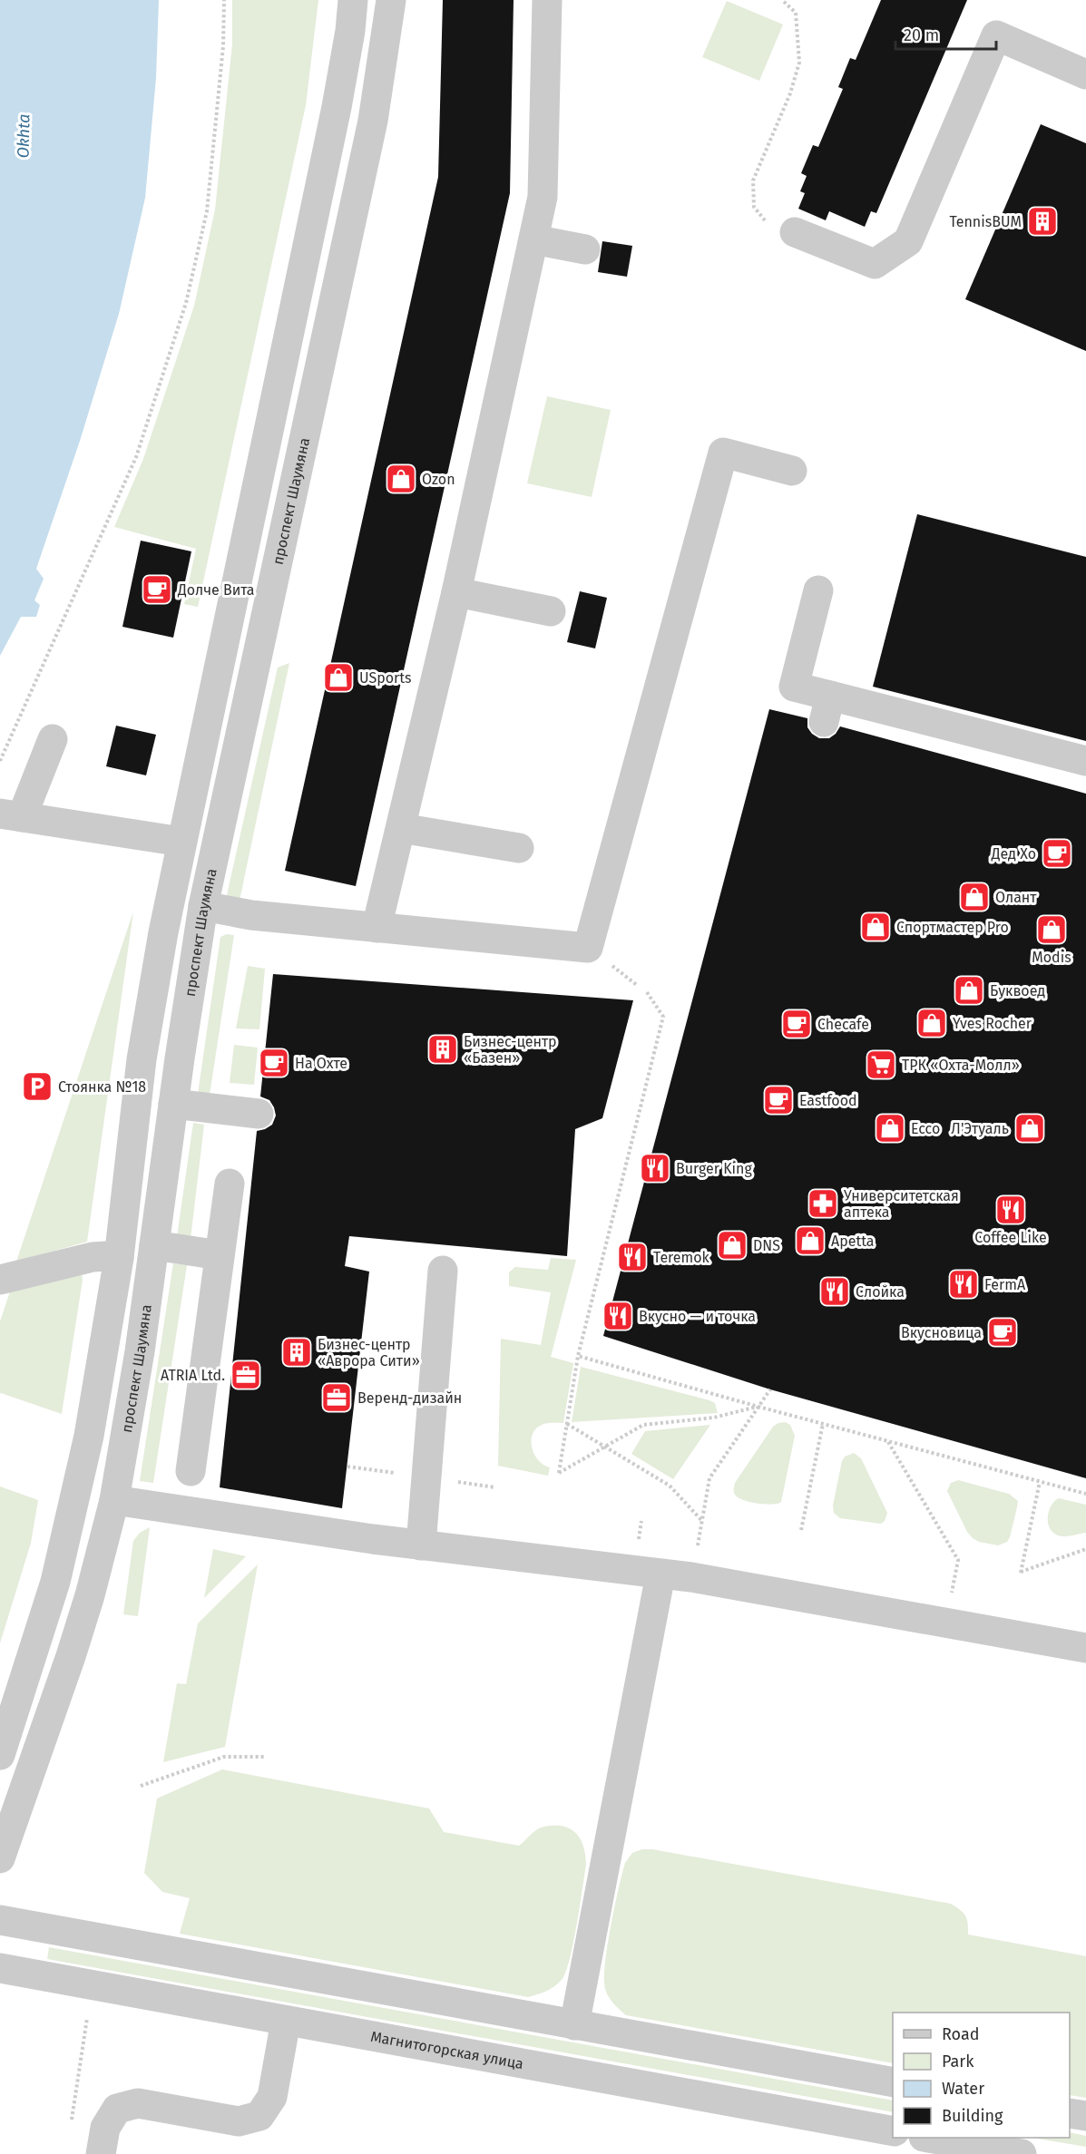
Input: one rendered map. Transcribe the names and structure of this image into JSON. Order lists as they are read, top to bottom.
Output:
{
  "streets": {
    "street": ["проспект Шаумяна", "Магнитогорская улица"]
  },
  "water": ["Okhta"],
  "places": {
    "building": ["TennisBUM", "Бизнес-центр «Базен»", "Бизнес-центр «Аврора Сити»"],
    "shop": [
      "Ozon",
      "USports",
      "Олант",
      "Спортмастер Pro",
      "Modis",
      "Буквоед",
      "Yves Rocher",
      "Ecco",
      "Л'Этуаль",
      "Apetta",
      "DNS"
    ],
    "cafe": [
      "Долче Вита",
      "Дед Хо",
      "Checafe",
      "На Охте",
      "Eastfood",
      "Вкусновица"
    ],
    "supermarket": ["ТРК «Охта-Молл»"],
    "parking": ["Стоянка №18"],
    "restaurant": [
      "Burger King",
      "Coffee Like",
      "Teremok",
      "FermA",
      "Слойка",
      "Вкусно — и точка"
    ],
    "pharmacy": ["Университетская аптека"],
    "office": ["ATRIA Ltd.", "Веренд-дизайн"]
  },
  "legend": [
    "Road",
    "Park",
    "Water",
    "Building"
  ],
  "scale_bar": "20 m"
}
